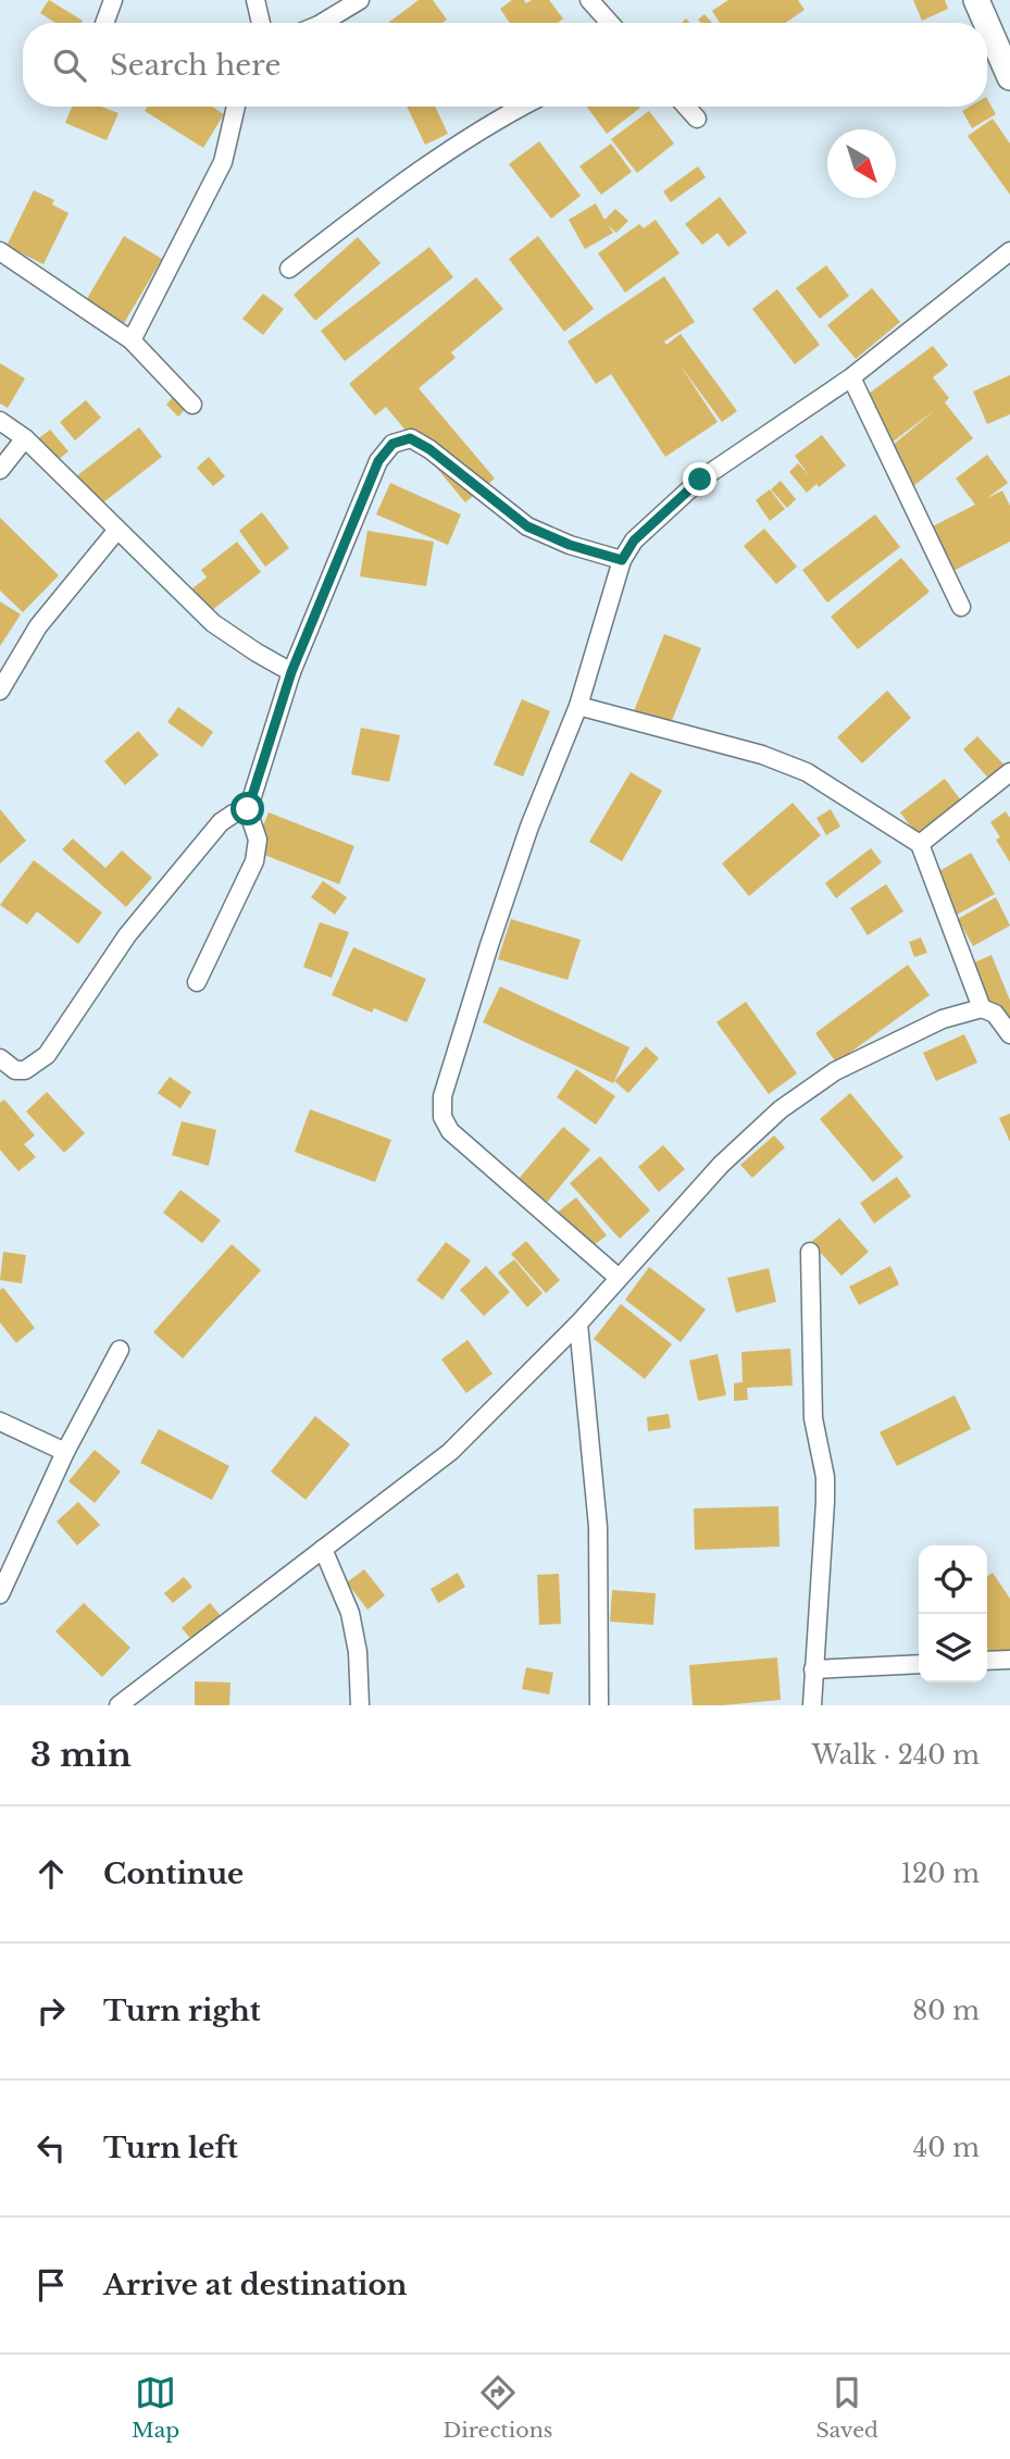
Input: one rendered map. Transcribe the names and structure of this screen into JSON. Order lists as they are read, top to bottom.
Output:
{
  "north": "bottom right",
  "page": {
    "search": "Search here",
    "heading": ["3 min", "Walk · 240 m"],
    "list": [
      ["Continue", "120 m"],
      ["Turn right", "80 m"],
      ["Turn left", "40 m"],
      "Arrive at destination"
    ],
    "nav": ["Map", "Directions", "Saved"]
  }
}
